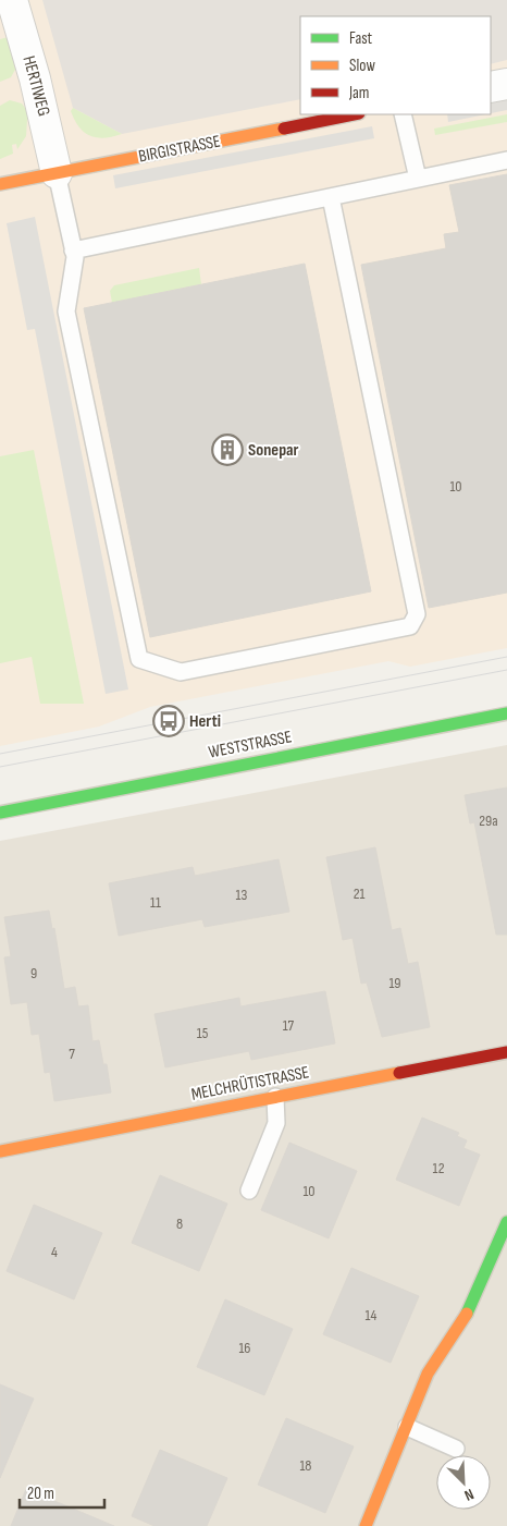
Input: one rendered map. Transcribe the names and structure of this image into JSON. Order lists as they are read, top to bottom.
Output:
{
  "streets": {
    "street": [
      "HERTIWEG",
      "BIRGISTRASSE",
      "WESTSTRASSE",
      "MELCHRÜTISTRASSE"
    ]
  },
  "crossings": [
    ["HERTIWEG", "BIRGISTRASSE"]
  ],
  "places": {
    "building": ["Sonepar"],
    "bus stop": ["Herti"]
  },
  "house_numbers": [
    "10",
    "29a",
    "21",
    "13",
    "11",
    "9",
    "19",
    "17",
    "15",
    "7",
    "12",
    "10",
    "8",
    "4",
    "14",
    "16",
    "18"
  ],
  "legend": ["Fast", "Slow", "Jam"],
  "scale_bar": "20 m",
  "north": "bottom right"
}
